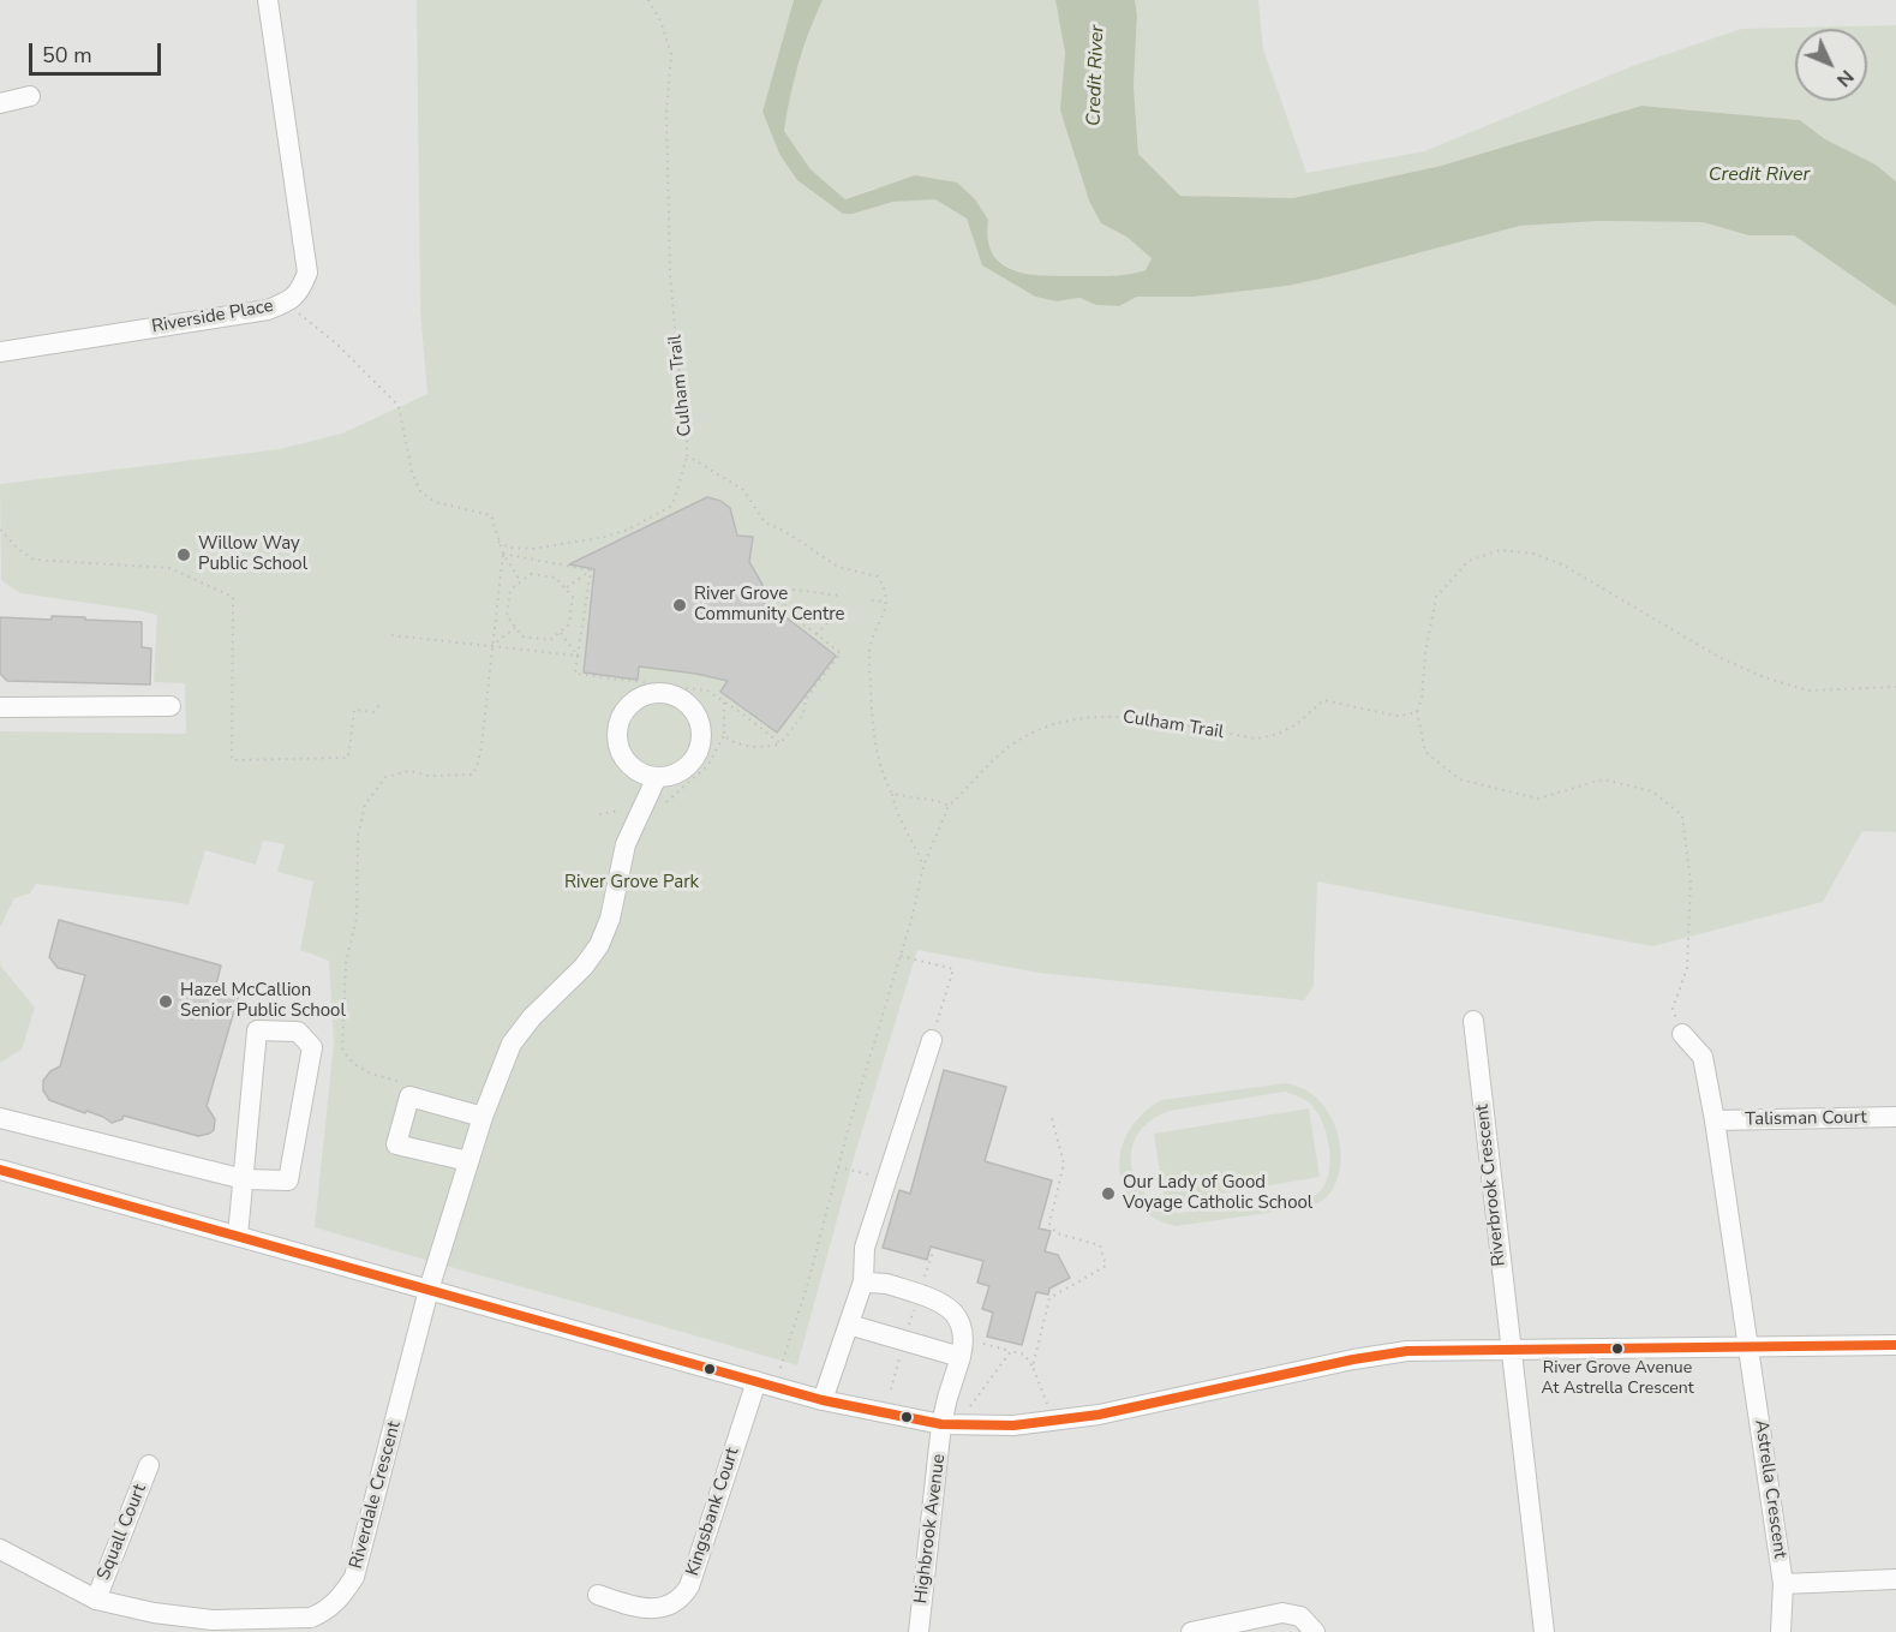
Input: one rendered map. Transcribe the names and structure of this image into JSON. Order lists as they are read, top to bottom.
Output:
{
  "streets": {
    "street": [
      "Riverside Place",
      "Talisman Court",
      "Riverbrook Crescent",
      "Astrella Crescent",
      "Riverdale Crescent",
      "Kingsbank Court",
      "Highbrook Avenue",
      "Squall Court"
    ],
    "path": ["Culham Trail"]
  },
  "crossings": [
    ["Riverdale Crescent", "Squall Court"]
  ],
  "water": ["Credit River"],
  "parks": ["River Grove Park"],
  "places": [
    "Willow Way Public School",
    "River Grove Community Centre",
    "Hazel McCallion Senior Public School",
    "Our Lady of Good Voyage Catholic School",
    "River Grove Avenue At Astrella Crescent"
  ],
  "scale_bar": "50 m",
  "north": "bottom right"
}
